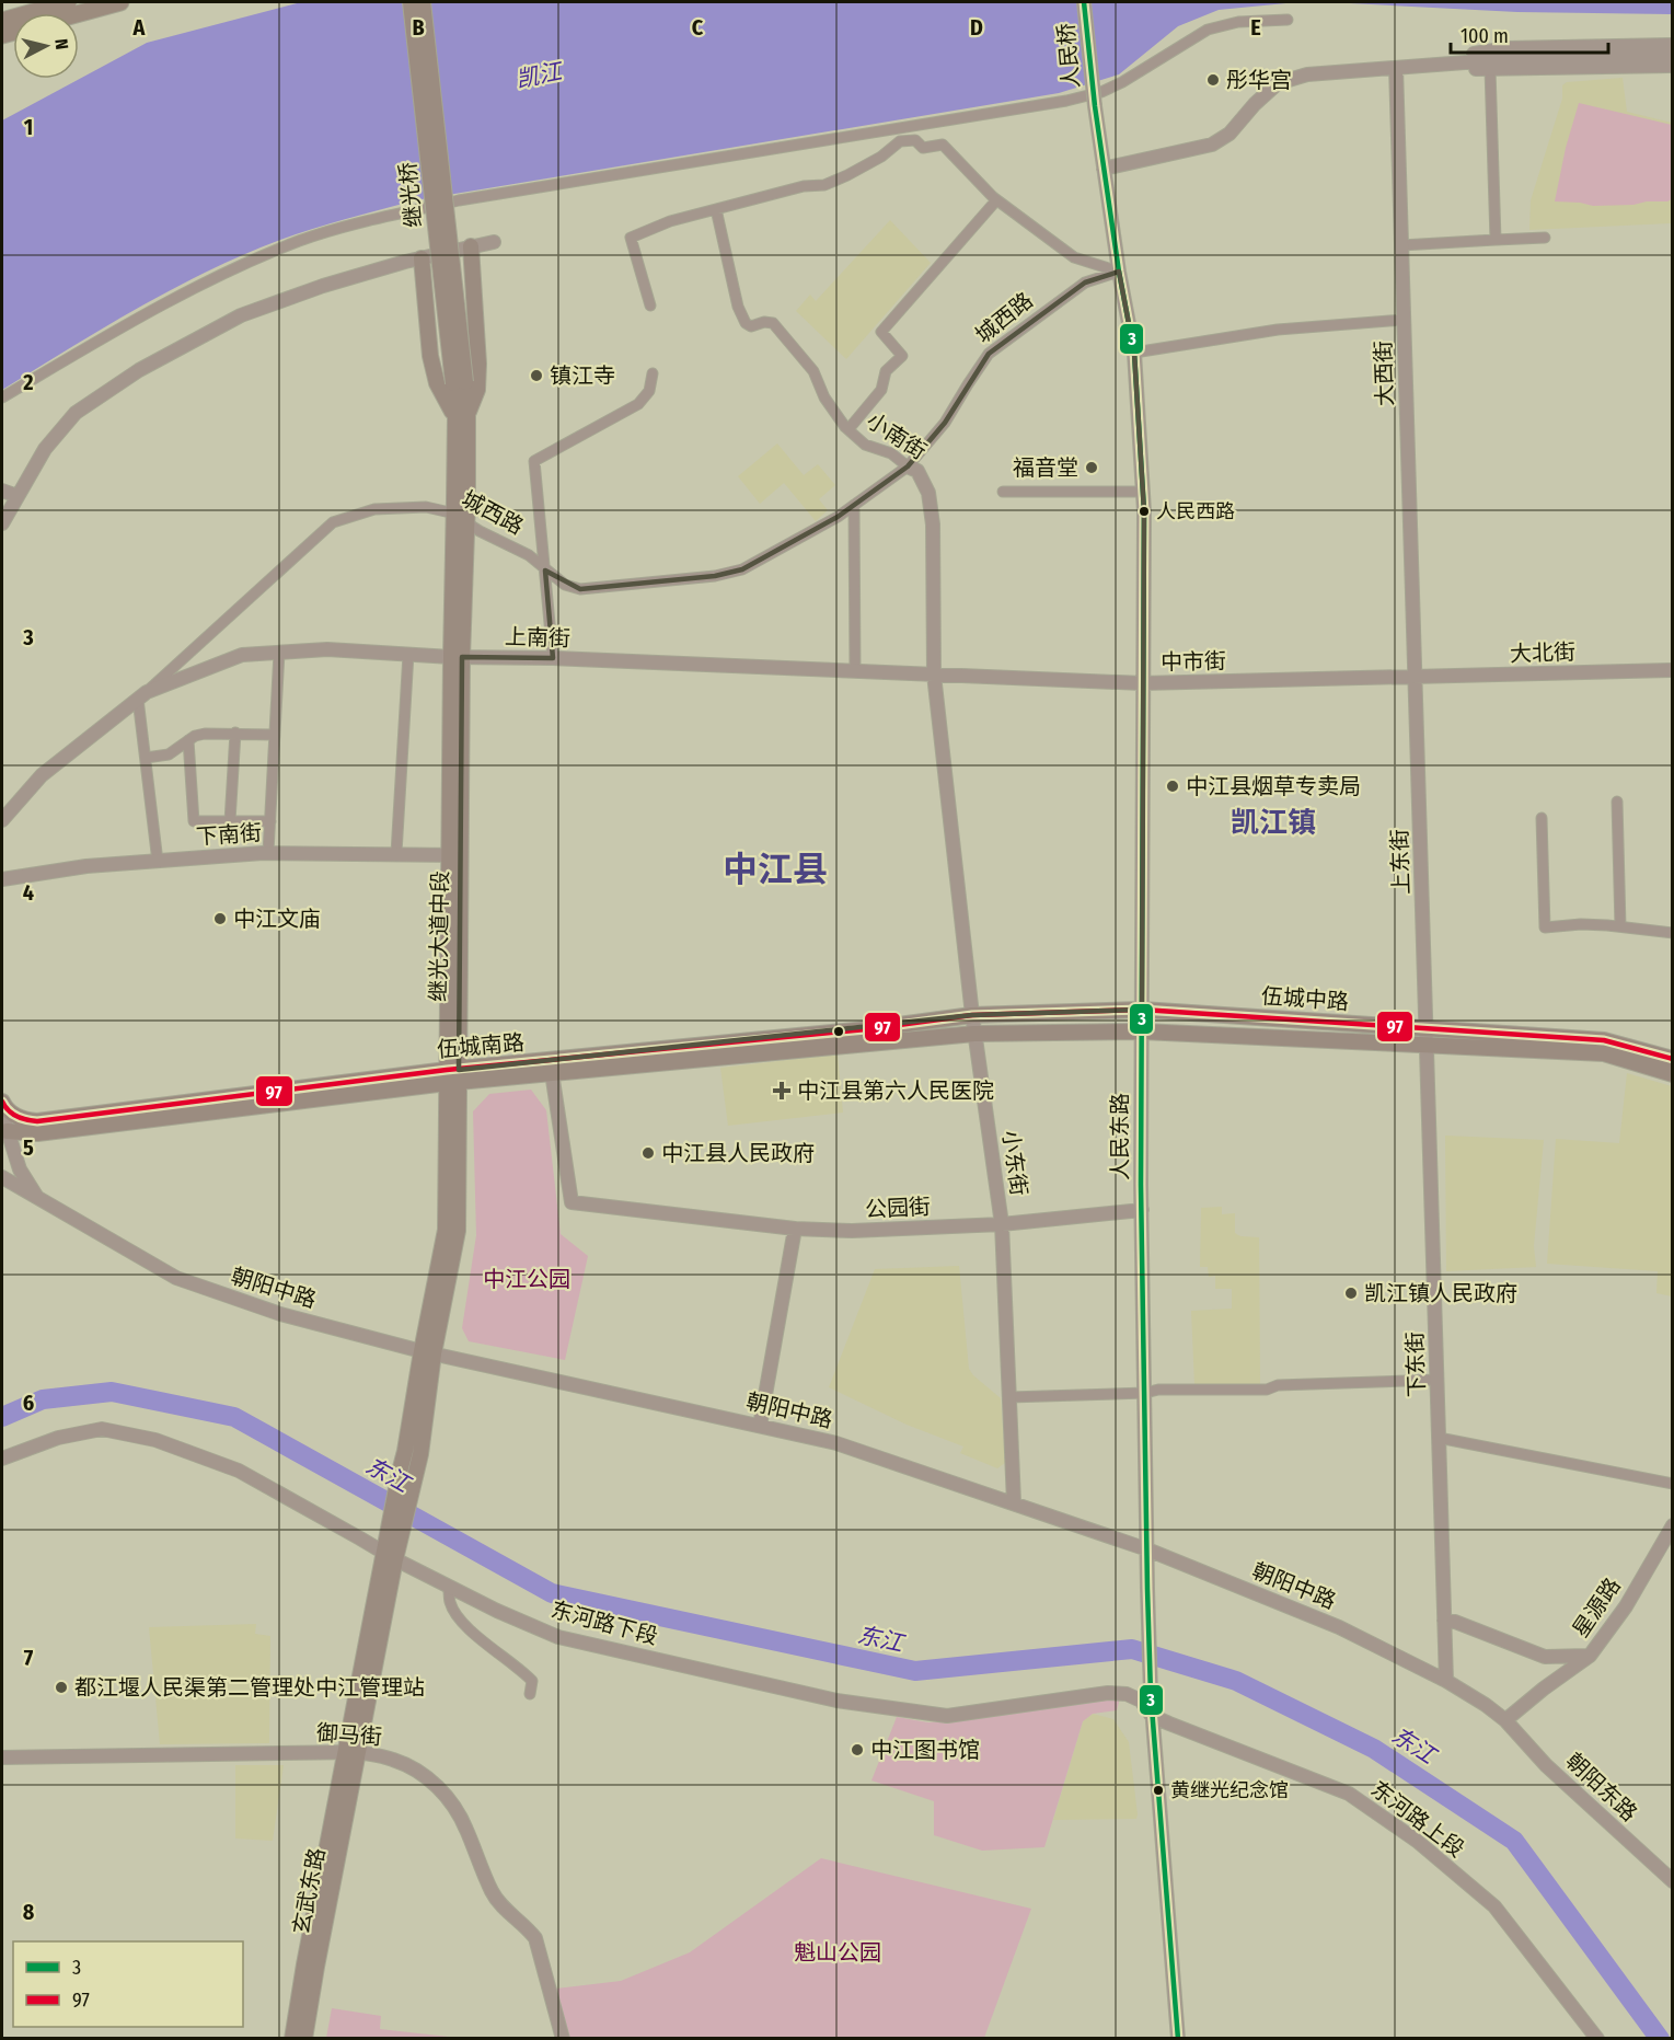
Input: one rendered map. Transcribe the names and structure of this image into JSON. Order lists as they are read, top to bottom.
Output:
{
  "streets": {
    "main road": [
      "继光桥",
      "继光大道中段",
      "伍城中路",
      "伍城南路",
      "玄武东路"
    ],
    "street": [
      "人民桥",
      "城西路",
      "大西街",
      "小南街",
      "上南街",
      "大北街",
      "中市街",
      "下南街",
      "上东街",
      "人民东路",
      "小东街",
      "公园街",
      "朝阳中路",
      "下东街",
      "星源路",
      "东河路下段",
      "御马街",
      "朝阳东路",
      "东河路上段"
    ]
  },
  "crossings": [
    ["城西路", "小南街"],
    ["城西路", "上南街"],
    ["城西路", "继光大道中段"],
    ["大西街", "大北街"],
    ["大西街", "中市街"],
    ["大西街", "上东街"],
    ["小南街", "上南街"],
    ["小南街", "中市街"],
    ["小南街", "小东街"],
    ["上南街", "中市街"],
    ["上南街", "继光大道中段"],
    ["上南街", "小东街"],
    ["大北街", "中市街"],
    ["大北街", "上东街"],
    ["中市街", "上东街"],
    ["中市街", "人民东路"],
    ["中市街", "小东街"],
    ["下南街", "继光大道中段"],
    ["上东街", "伍城中路"],
    ["上东街", "下东街"],
    ["继光大道中段", "伍城南路"],
    ["继光大道中段", "朝阳中路"],
    ["继光大道中段", "东河路下段"],
    ["继光大道中段", "御马街"],
    ["继光大道中段", "玄武东路"],
    ["伍城中路", "伍城南路"],
    ["伍城中路", "人民东路"],
    ["伍城中路", "小东街"],
    ["伍城中路", "下东街"],
    ["伍城南路", "小东街"],
    ["伍城南路", "公园街"],
    ["人民东路", "公园街"],
    ["人民东路", "朝阳中路"],
    ["人民东路", "东河路下段"],
    ["人民东路", "东河路上段"],
    ["小东街", "公园街"],
    ["小东街", "朝阳中路"],
    ["朝阳中路", "下东街"],
    ["朝阳中路", "星源路"],
    ["朝阳中路", "朝阳东路"],
    ["星源路", "朝阳东路"],
    ["东河路下段", "东河路上段"],
    ["御马街", "玄武东路"]
  ],
  "districts": ["凯江镇", "中江县"],
  "water": ["凯江", "东江"],
  "parks": ["中江公园", "魁山公园"],
  "places": {
    "other": [
      "彤华宫",
      "镇江寺",
      "福音堂",
      "人民西路",
      "中江县烟草专卖局",
      "中江文庙",
      "中江县人民政府",
      "凯江镇人民政府",
      "都江堰人民渠第二管理处中江管理站",
      "中江图书馆",
      "黄继光纪念馆"
    ],
    "health": ["中江县第六人民医院"]
  },
  "lines": ["transit line 3", "transit line 97"],
  "legend": ["3", "97"],
  "scale_bar": "100 m",
  "north": "right",
  "grid": {
    "columns": [
      "A",
      "B",
      "C",
      "D",
      "E"
    ],
    "rows": [
      "1",
      "2",
      "3",
      "4",
      "5",
      "6",
      "7",
      "8"
    ]
  }
}
